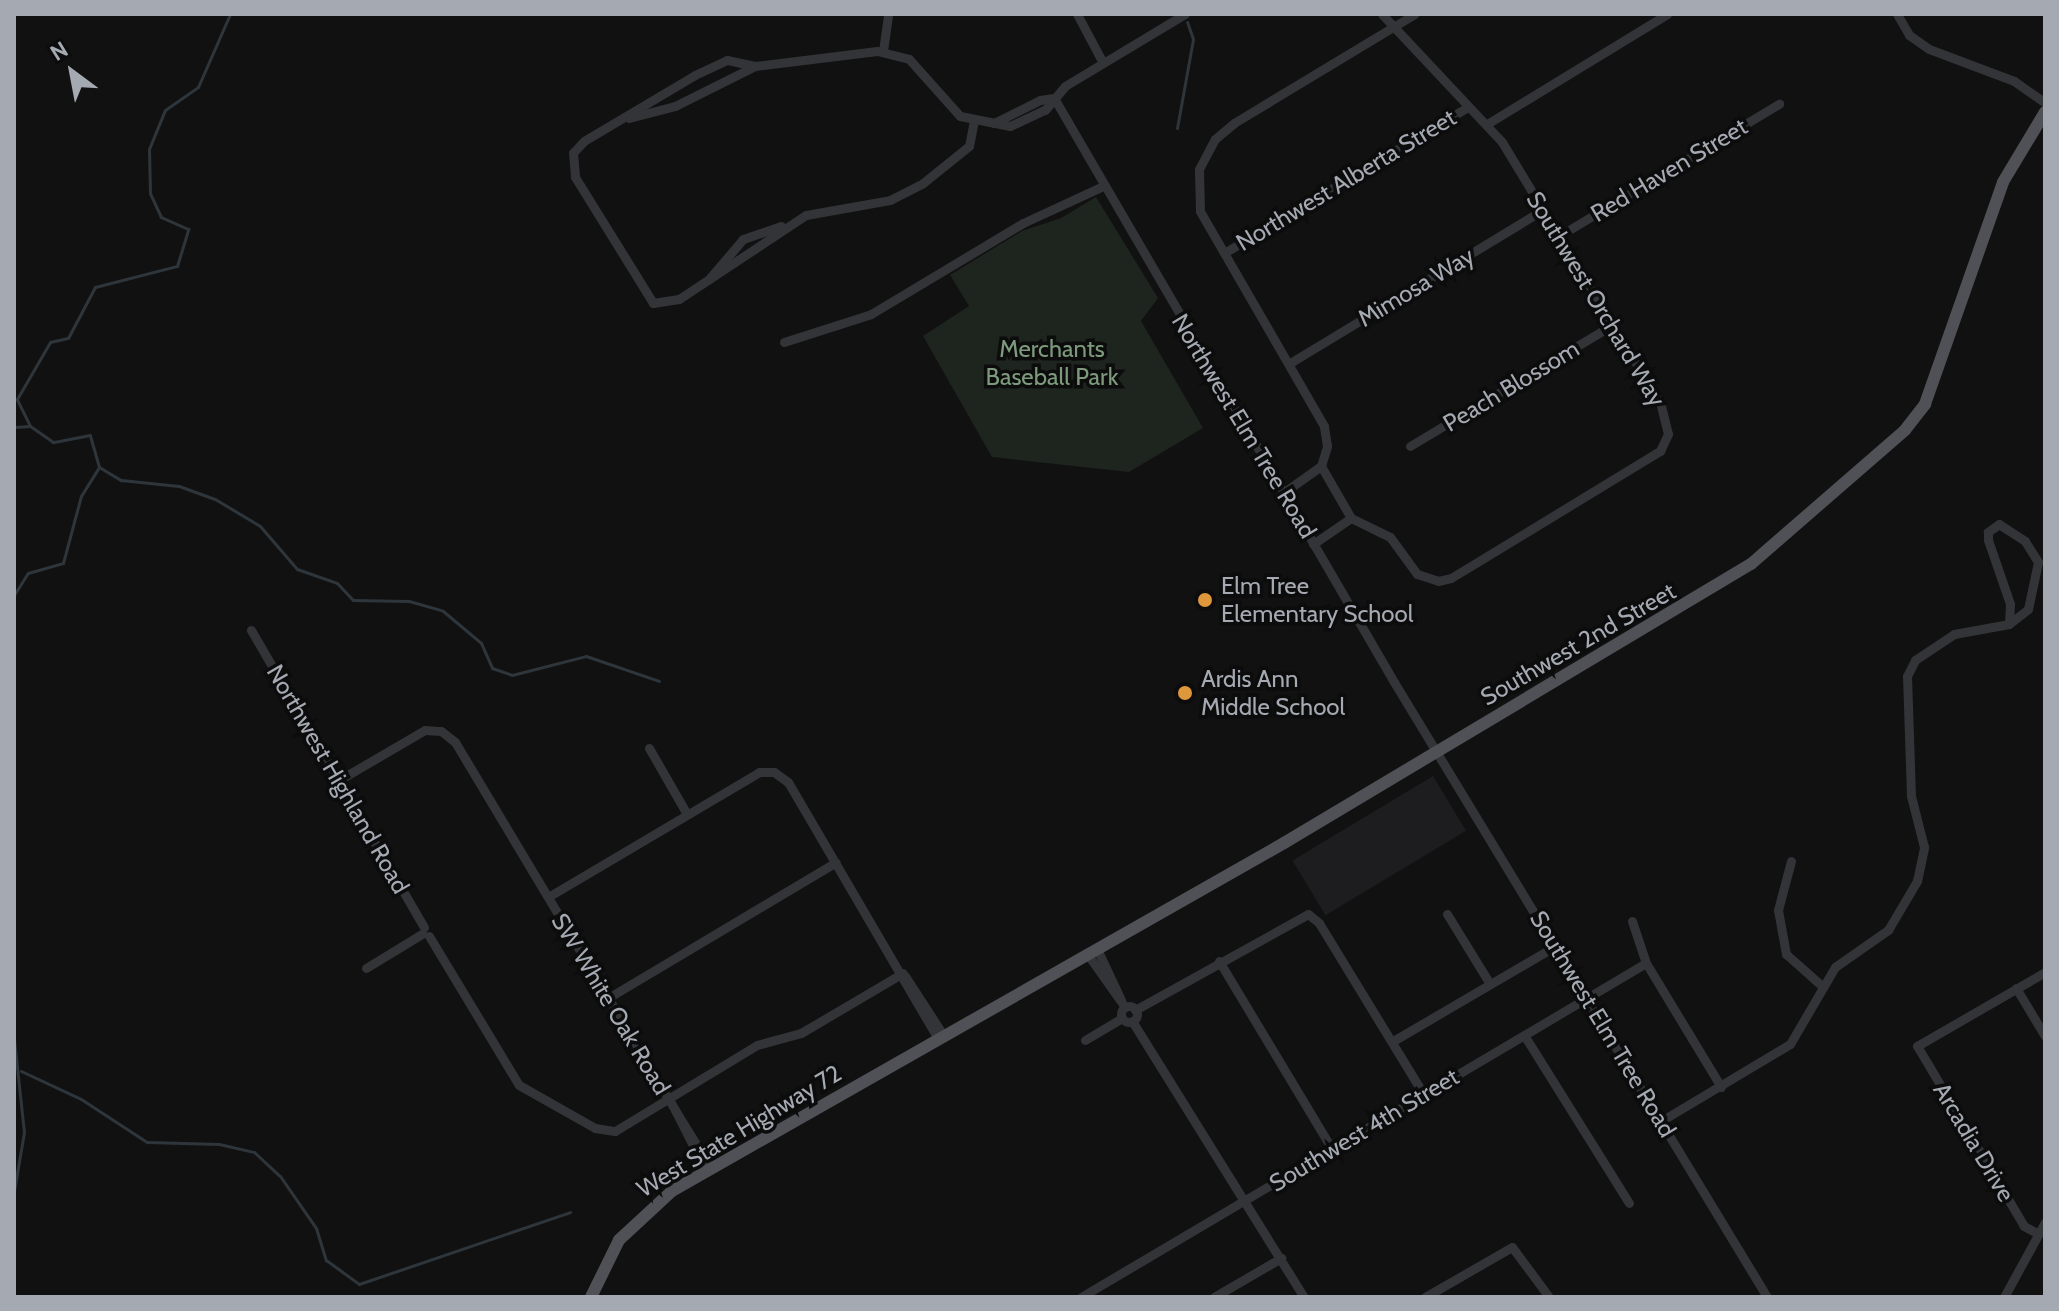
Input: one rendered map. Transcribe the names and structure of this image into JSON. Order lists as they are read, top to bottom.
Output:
{
  "streets": {
    "main road": ["Southwest 2nd Street", "West State Highway 72"],
    "street": [
      "Red Haven Street",
      "Northwest Alberta Street",
      "Mimosa Way",
      "Southwest Orchard Way",
      "Peach Blossom",
      "Northwest Elm Tree Road",
      "Northwest Highland Road",
      "SW White Oak Road",
      "Southwest Elm Tree Road",
      "Southwest 4th Street",
      "Arcadia Drive"
    ]
  },
  "crossings": [
    ["Red Haven Street", "Southwest Orchard Way"],
    ["Northwest Alberta Street", "Southwest Orchard Way"],
    ["Mimosa Way", "Southwest Orchard Way"],
    ["Southwest Orchard Way", "Peach Blossom"],
    ["Northwest Elm Tree Road", "Southwest 2nd Street"],
    ["Northwest Elm Tree Road", "Southwest Elm Tree Road"],
    ["Southwest 2nd Street", "Southwest Elm Tree Road"],
    ["Southwest 2nd Street", "West State Highway 72"],
    ["Northwest Highland Road", "SW White Oak Road"],
    ["SW White Oak Road", "West State Highway 72"],
    ["Southwest Elm Tree Road", "Southwest 4th Street"]
  ],
  "parks": ["Merchants Baseball Park"],
  "places": ["Elm Tree Elementary School", "Ardis Ann Middle School"],
  "north": "top left"
}
